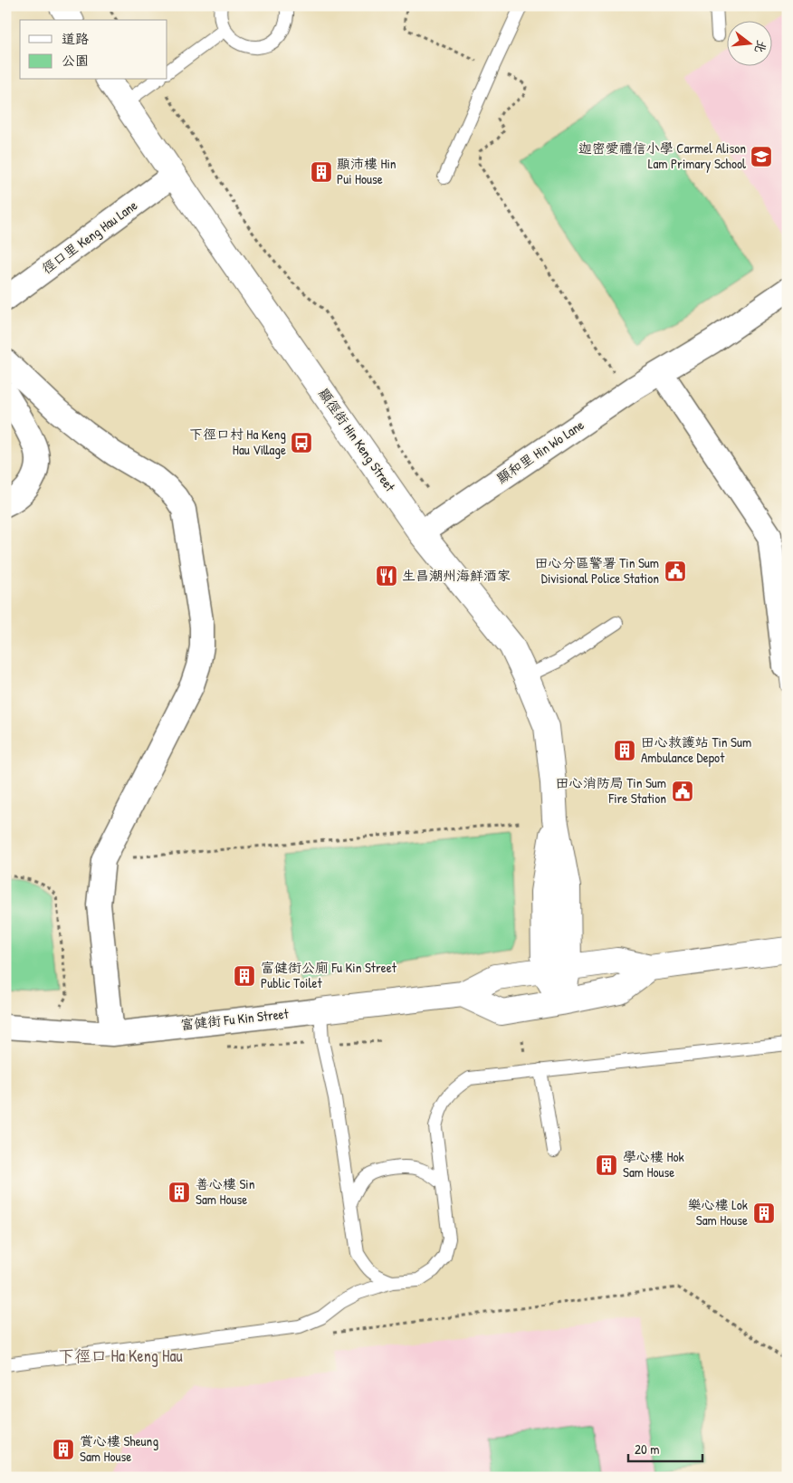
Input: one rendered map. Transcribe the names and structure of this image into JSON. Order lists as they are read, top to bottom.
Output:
{
  "streets": {
    "street": [
      "徑口里 Keng Hau Lane",
      "顯徑街 Hin Keng Street",
      "顯和里 Hin Wo Lane",
      "富健街 Fu Kin Street"
    ]
  },
  "crossings": [
    ["徑口里 Keng Hau Lane", "顯徑街 Hin Keng Street"],
    ["顯徑街 Hin Keng Street", "顯和里 Hin Wo Lane"],
    ["顯徑街 Hin Keng Street", "富健街 Fu Kin Street"]
  ],
  "districts": ["下徑口 Ha Keng Hau"],
  "places": {
    "school or university": ["迦密愛禮信小學 Carmel Alison Lam Primary School"],
    "building": [
      "顯沛樓 Hin Pui House",
      "田心救護站 Tin Sum Ambulance Depot",
      "富健街公廁 Fu Kin Street Public Toilet",
      "學心樓 Hok Sam House",
      "善心樓 Sin Sam House",
      "樂心樓 Lok Sam House",
      "賞心樓 Sheung Sam House"
    ],
    "bus stop": ["下徑口村 Ha Keng Hau Village"],
    "public building": ["田心分區警署 Tin Sum Divisional Police Station", "田心消防局 Tin Sum Fire Station"],
    "restaurant": ["生昌潮州海鮮酒家"]
  },
  "legend": ["道路", "公園"],
  "scale_bar": "20 m",
  "north": "right"
}
